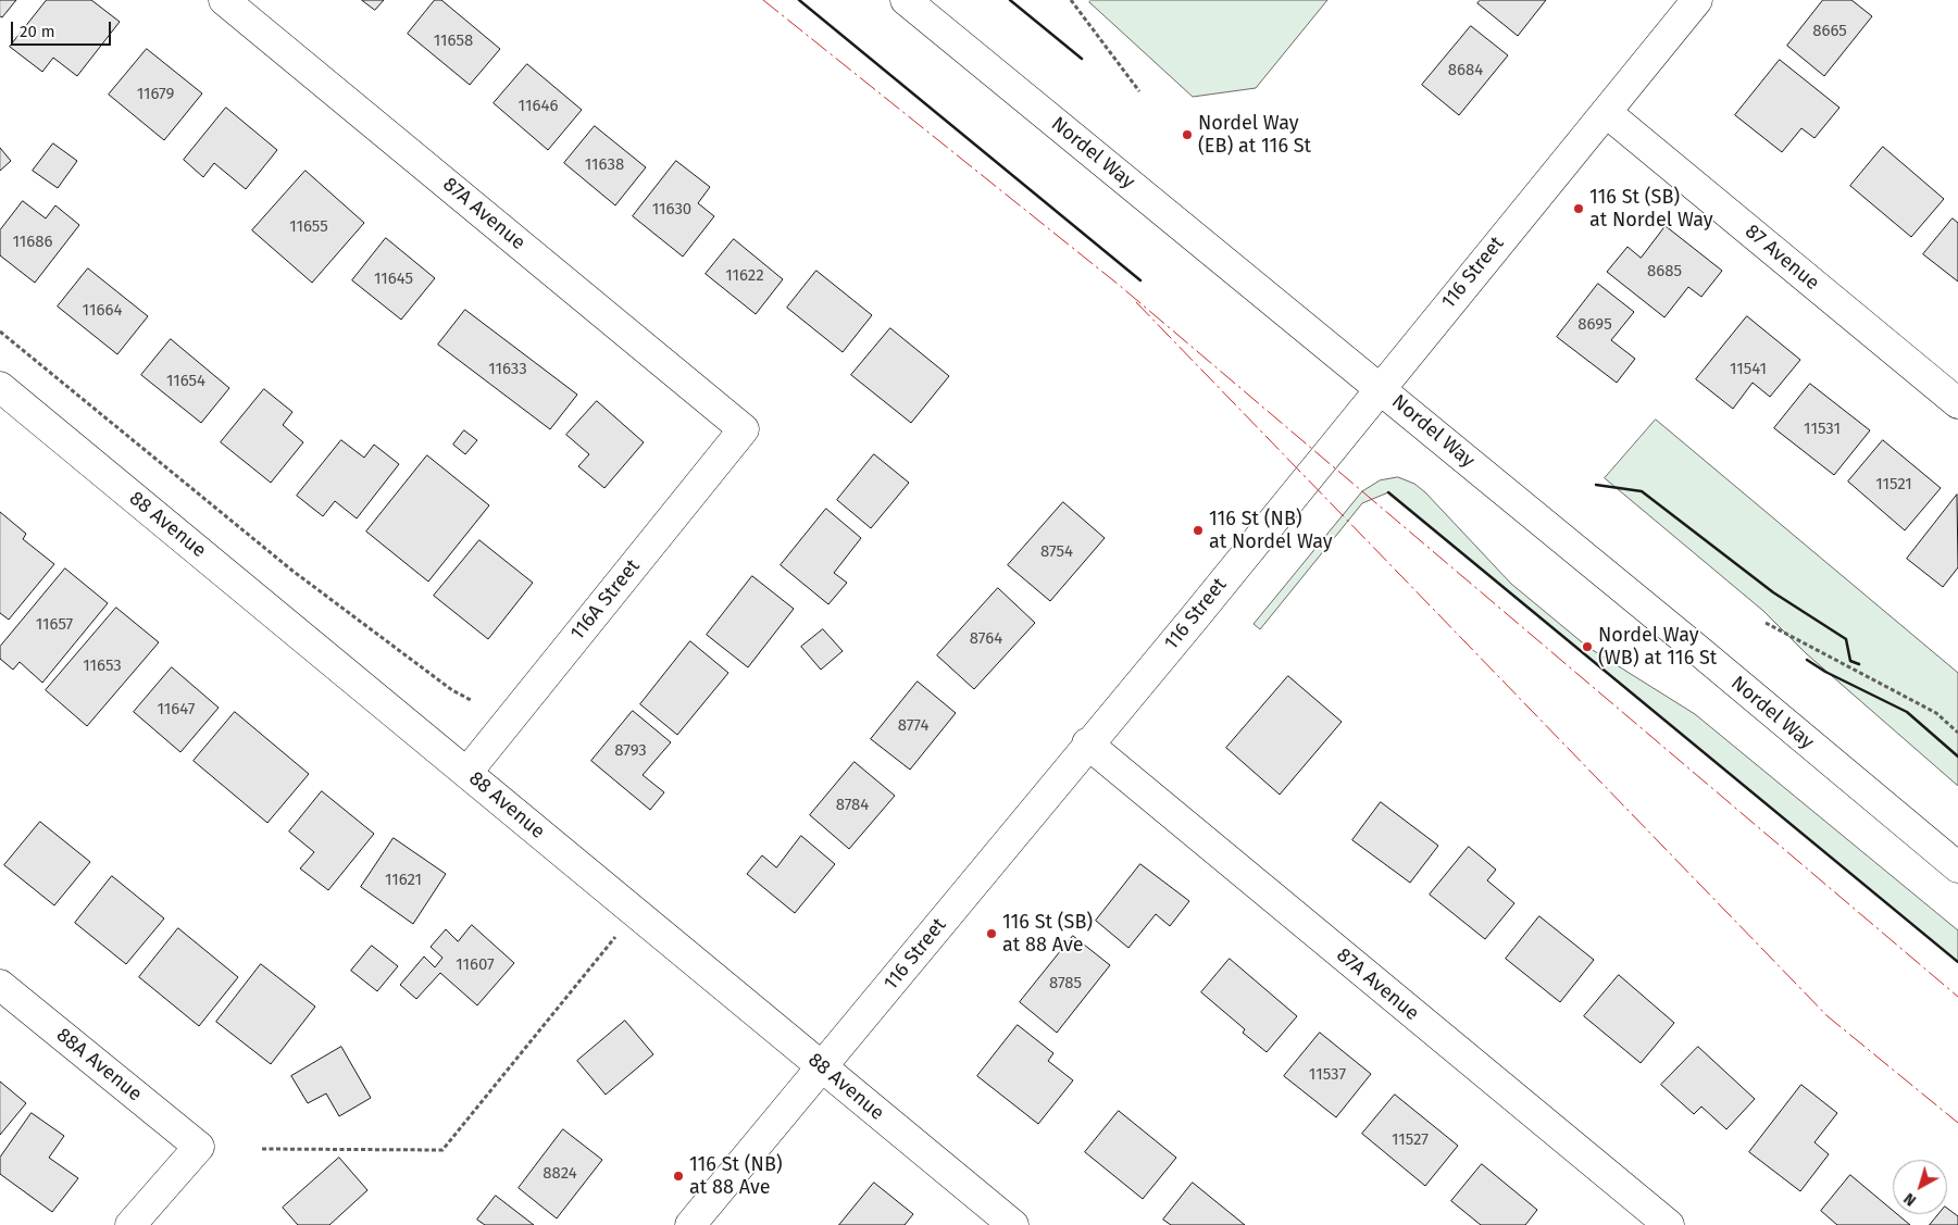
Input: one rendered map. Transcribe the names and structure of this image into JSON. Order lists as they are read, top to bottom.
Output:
{
  "streets": {
    "street": [
      "Nordel Way",
      "87A Avenue",
      "87 Avenue",
      "116 Street",
      "88 Avenue",
      "116A Street",
      "88A Avenue"
    ]
  },
  "crossings": [
    ["Nordel Way", "116 Street"],
    ["87A Avenue", "116 Street"],
    ["87A Avenue", "116A Street"],
    ["87 Avenue", "116 Street"],
    ["116 Street", "88 Avenue"],
    ["88 Avenue", "116A Street"]
  ],
  "places": [
    "Nordel Way (EB) at 116 St",
    "116 St (SB) at Nordel Way",
    "116 St (NB) at Nordel Way",
    "Nordel Way (WB) at 116 St",
    "116 St (SB) at 88 Ave",
    "116 St (NB) at 88 Ave"
  ],
  "house_numbers": [
    "8665",
    "11658",
    "8684",
    "11679",
    "11646",
    "11638",
    "11630",
    "11655",
    "11686",
    "8685",
    "11622",
    "11645",
    "11664",
    "8695",
    "11633",
    "11541",
    "11654",
    "11531",
    "11521",
    "8754",
    "11657",
    "8764",
    "11653",
    "11647",
    "8774",
    "8793",
    "8784",
    "11621",
    "11607",
    "8785",
    "11537",
    "11527",
    "8824"
  ],
  "scale_bar": "20 m",
  "north": "bottom left"
}
